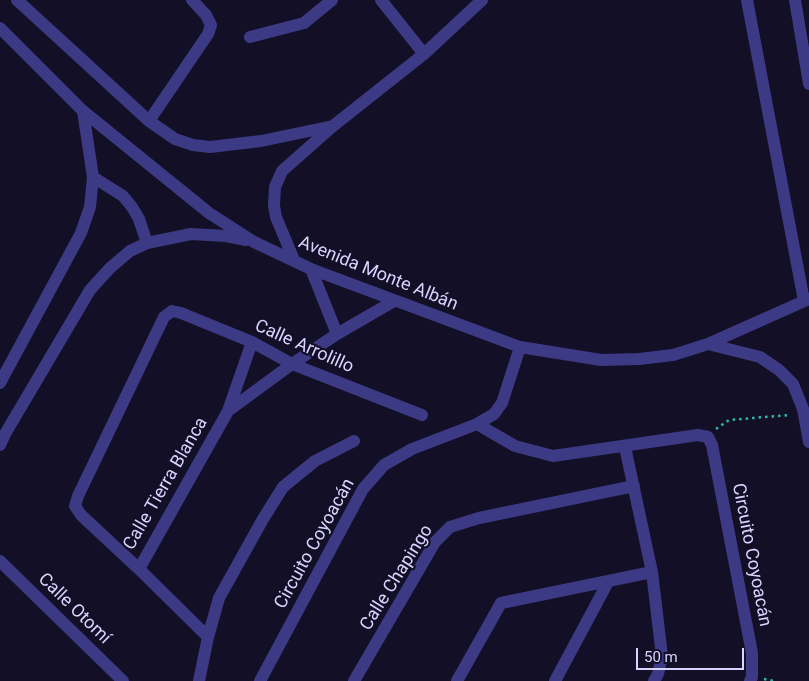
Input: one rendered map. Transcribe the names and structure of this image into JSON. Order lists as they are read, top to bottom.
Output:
{
  "streets": {
    "street": [
      "Avenida Monte Albán",
      "Calle Arrolillo",
      "Calle Tierra Blanca",
      "Circuito Coyoacán",
      "Calle Chapingo",
      "Calle Otomí"
    ]
  },
  "crossings": [
    ["Avenida Monte Albán", "Calle Tierra Blanca"],
    ["Avenida Monte Albán", "Circuito Coyoacán"],
    ["Calle Arrolillo", "Calle Tierra Blanca"]
  ],
  "scale_bar": "50 m"
}
